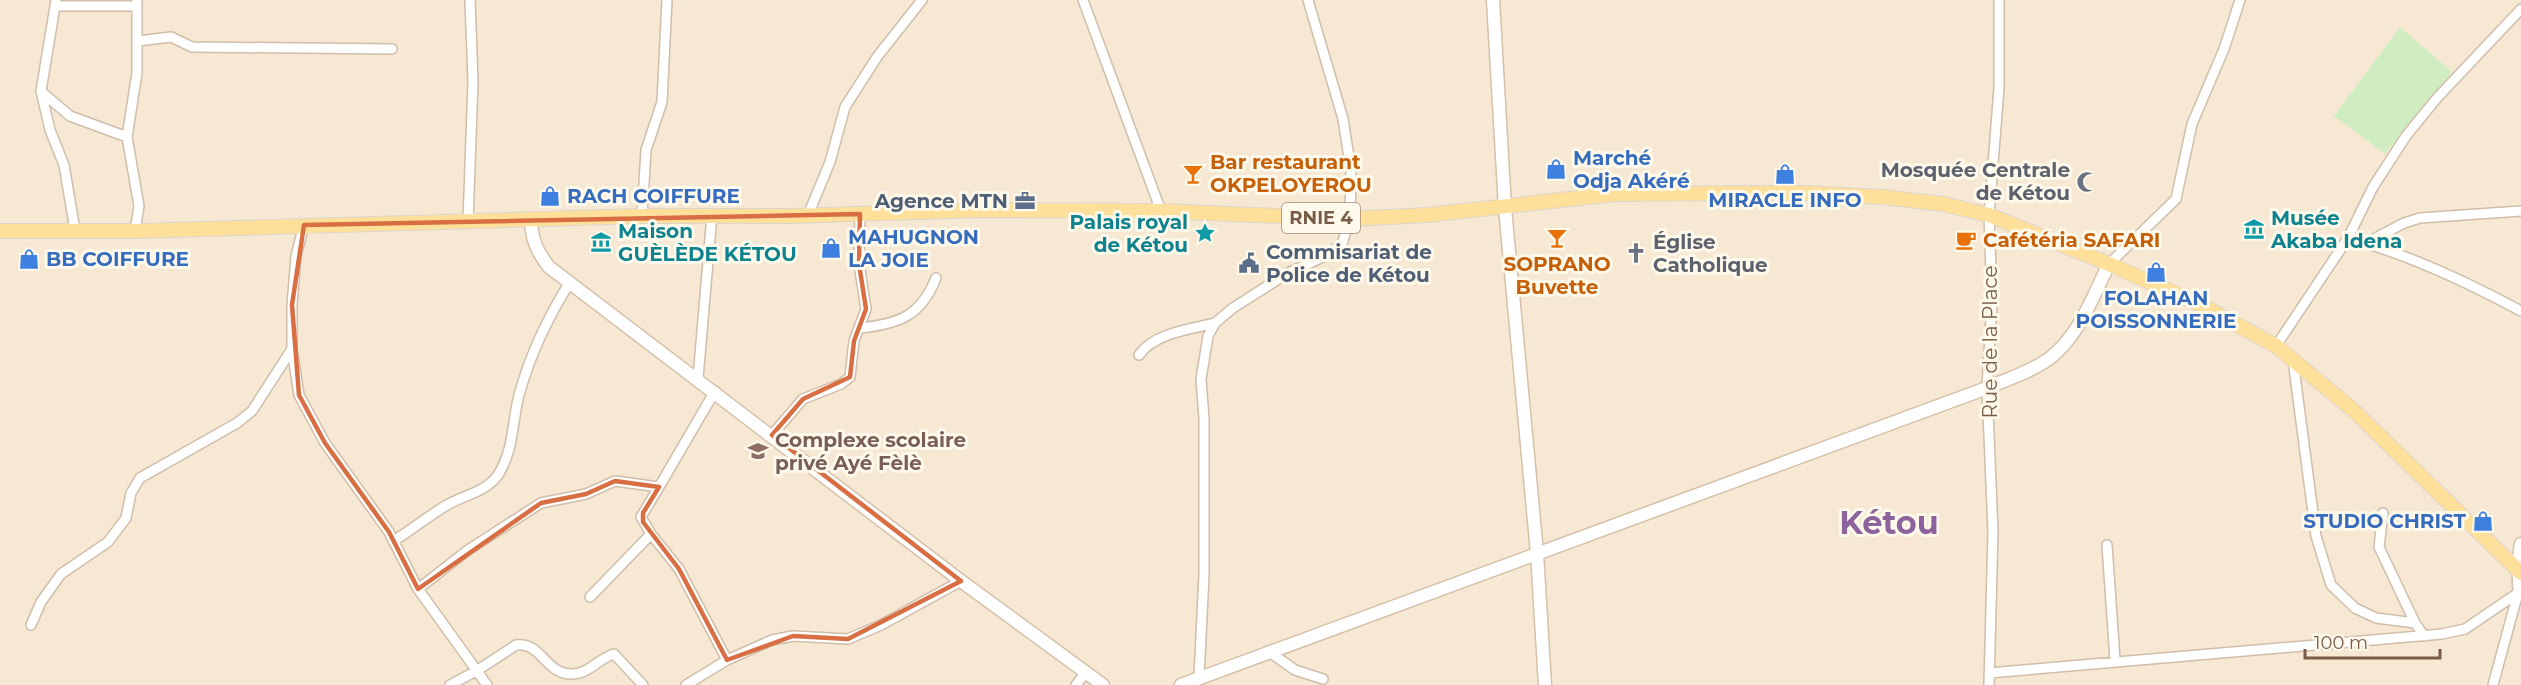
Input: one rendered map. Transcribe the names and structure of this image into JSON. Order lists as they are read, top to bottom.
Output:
{
  "streets": {
    "main road": ["RNIE 4"],
    "street": ["Rue de la Place"]
  },
  "crossings": [
    ["RNIE 4", "Rue de la Place"]
  ],
  "districts": ["Kétou"],
  "places": {
    "shop": [
      "Marché Odja Akéré",
      "MIRACLE INFO",
      "RACH COIFFURE",
      "MAHUGNON LA JOIE",
      "BB COIFFURE",
      "FOLAHAN POISSONNERIE",
      "STUDIO CHRIST"
    ],
    "bar": ["Bar restaurant OKPELOYEROU", "SOPRANO Buvette"],
    "mosque": ["Mosquée Centrale de Kétou"],
    "office": ["Agence MTN"],
    "museum": ["Musée Akaba Idena", "Maison GUÈLÈDE KÉTOU"],
    "place": ["Palais royal de Kétou"],
    "cafe": ["Cafétéria SAFARI"],
    "church": ["Église Catholique"],
    "public building": ["Commisariat de Police de Kétou"],
    "school or university": ["Complexe scolaire privé Ayé Fèlè"]
  },
  "scale_bar": "100 m"
}
